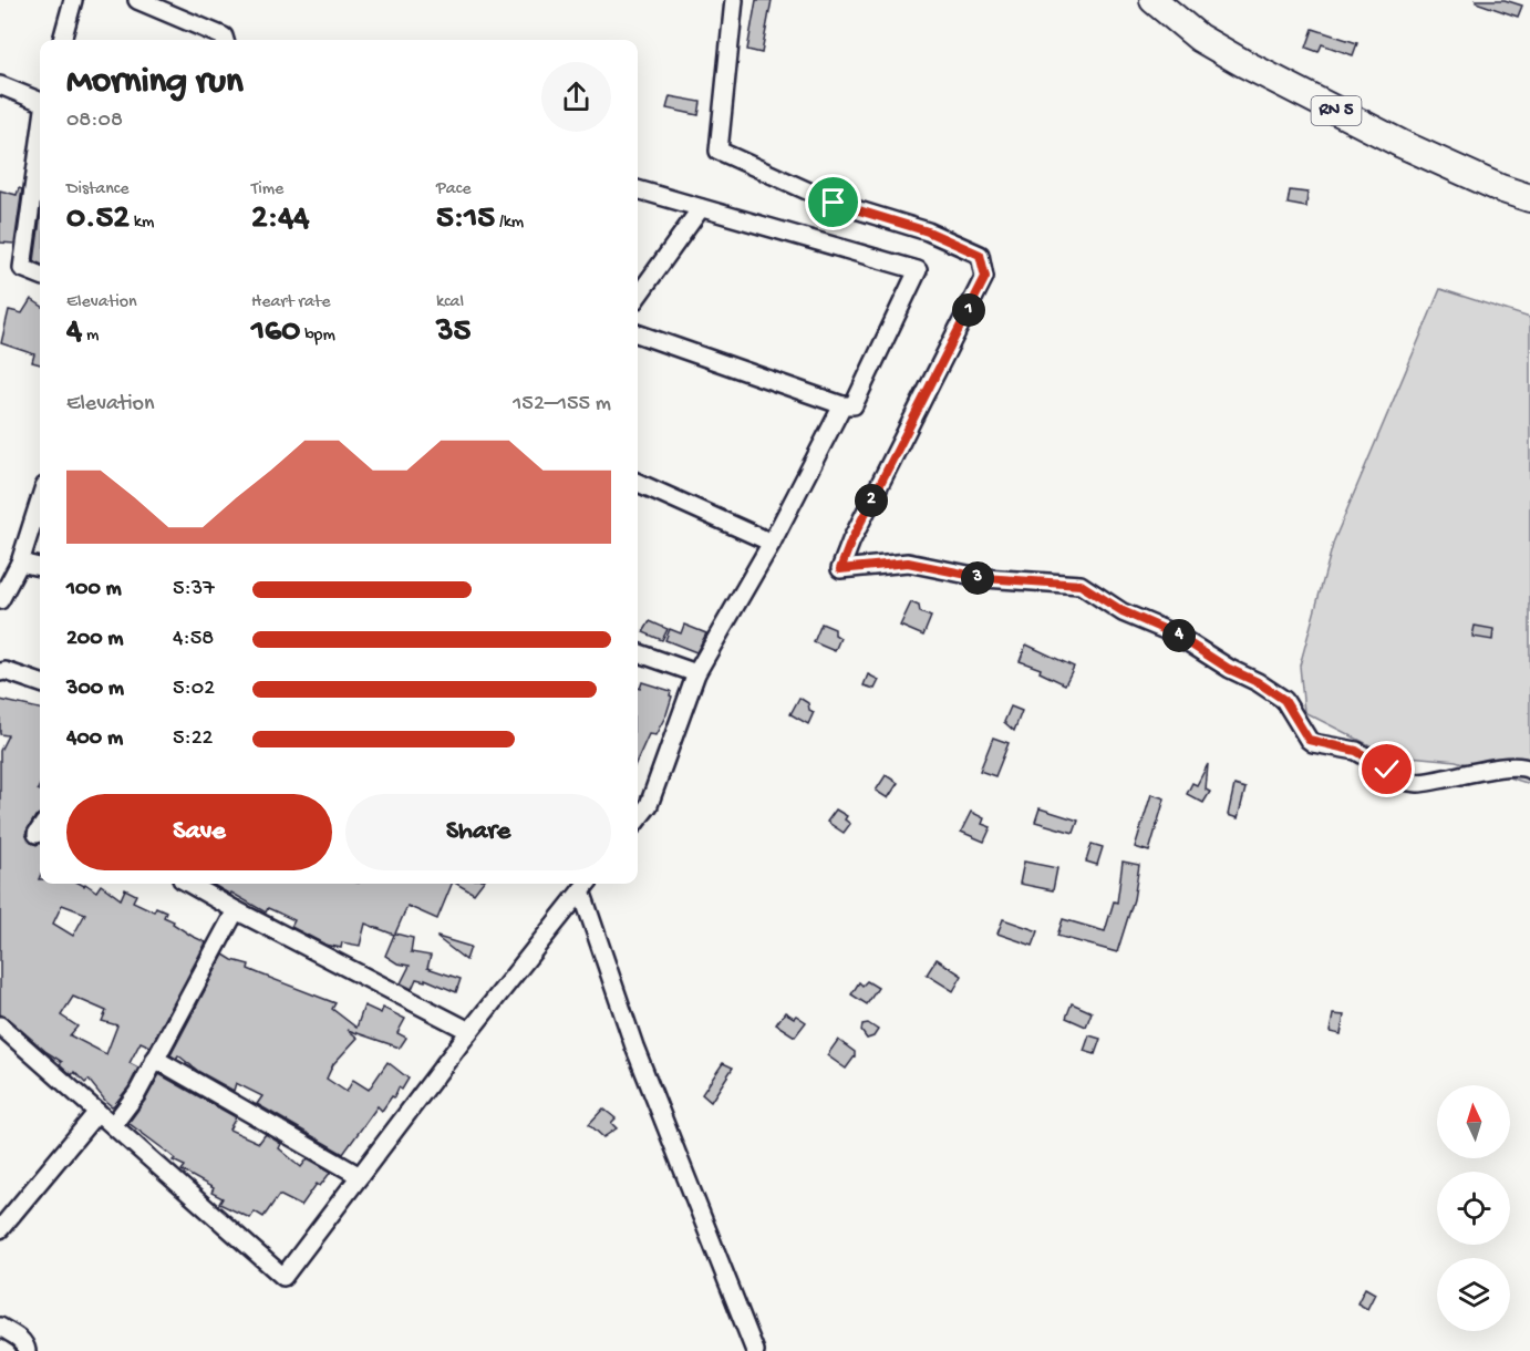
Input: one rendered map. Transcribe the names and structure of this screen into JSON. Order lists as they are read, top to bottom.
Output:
{
  "streets": {
    "main road": ["RN 5"]
  },
  "north": "top",
  "page": {
    "heading": ["Morning run", "08:08"],
    "stats": [
      ["Distance", "0.52 km"],
      ["Time", "2:44"],
      ["Pace", "5:15 /km"],
      ["Elevation", "4 m"],
      ["Heart rate", "160 bpm"],
      ["kcal", "35"]
    ],
    "pins": [
      "1",
      "2",
      "3",
      "4"
    ],
    "chart": ["Elevation", "152–155 m"],
    "list": [
      {
        "name": "100 m",
        "note": "5:37"
      },
      {
        "name": "200 m",
        "note": "4:58"
      },
      {
        "name": "300 m",
        "note": "5:02"
      },
      {
        "name": "400 m",
        "note": "5:22"
      }
    ],
    "buttons": ["Save", "Share"]
  }
}
